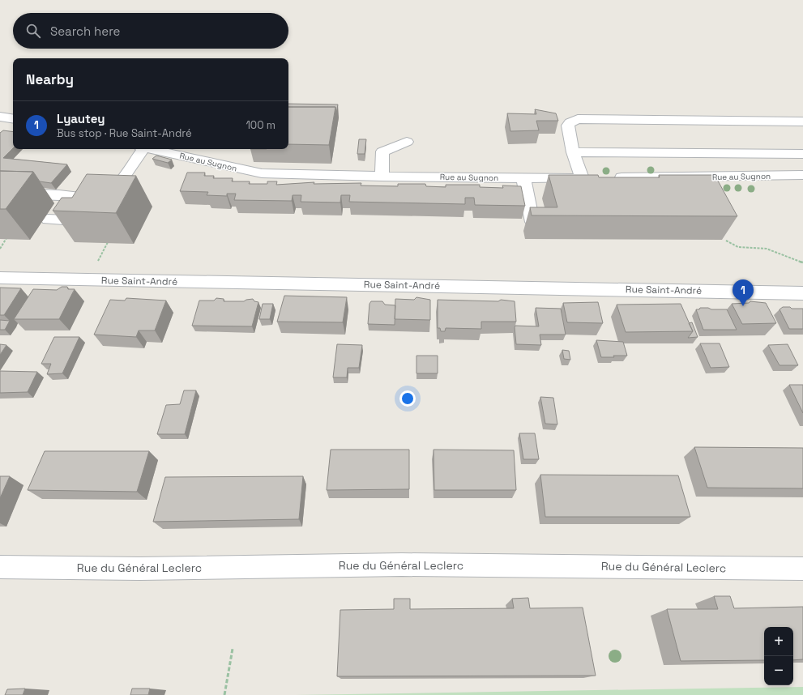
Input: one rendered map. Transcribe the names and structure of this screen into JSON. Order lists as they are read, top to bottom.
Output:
{
  "streets": {
    "street": ["Rue au Sugnon", "Rue Saint-André", "Rue du Général Leclerc"]
  },
  "page": {
    "search": "Search here",
    "heading": "Nearby",
    "list": [
      {
        "mark": "1",
        "name": "Lyautey",
        "note": "Bus stop · Rue Saint-André",
        "value": "100 m"
      }
    ],
    "pins": "1",
    "map_buttons": ["+", "−"]
  }
}
